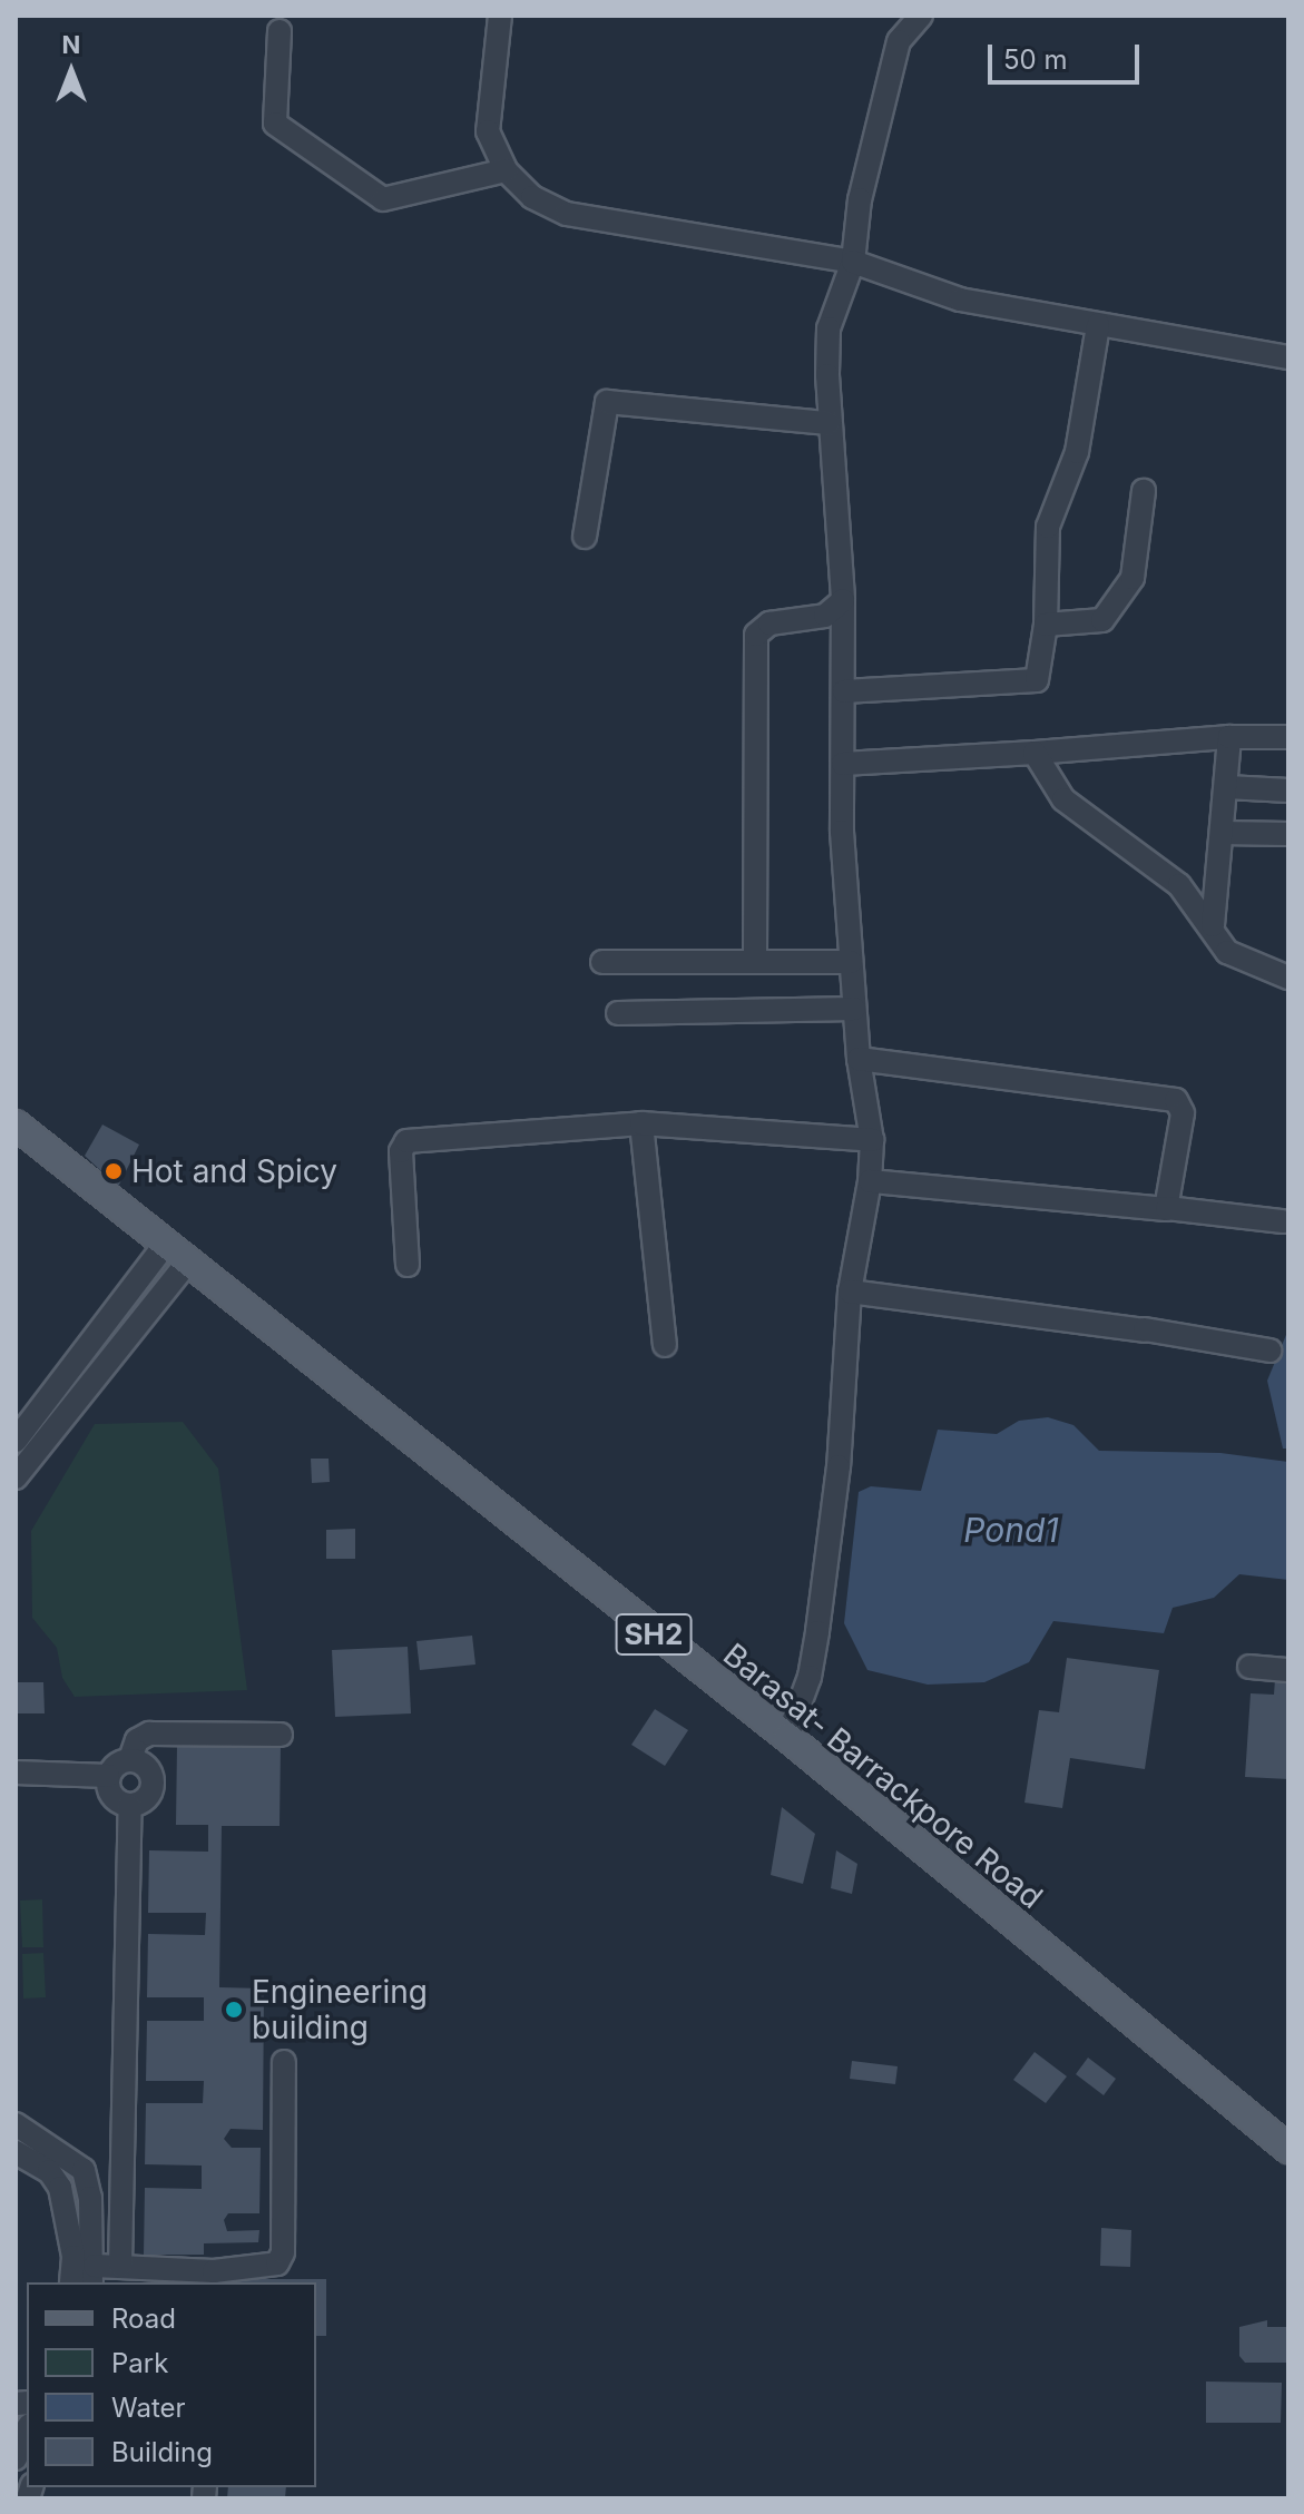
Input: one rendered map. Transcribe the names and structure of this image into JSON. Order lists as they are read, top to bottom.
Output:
{
  "streets": {
    "main road": ["SH2", "Barasat- Barrackpore Road"]
  },
  "water": ["Pond1"],
  "places": ["Hot and Spicy", "Engineering building"],
  "legend": [
    "Road",
    "Park",
    "Water",
    "Building"
  ],
  "scale_bar": "50 m",
  "north": "top"
}
